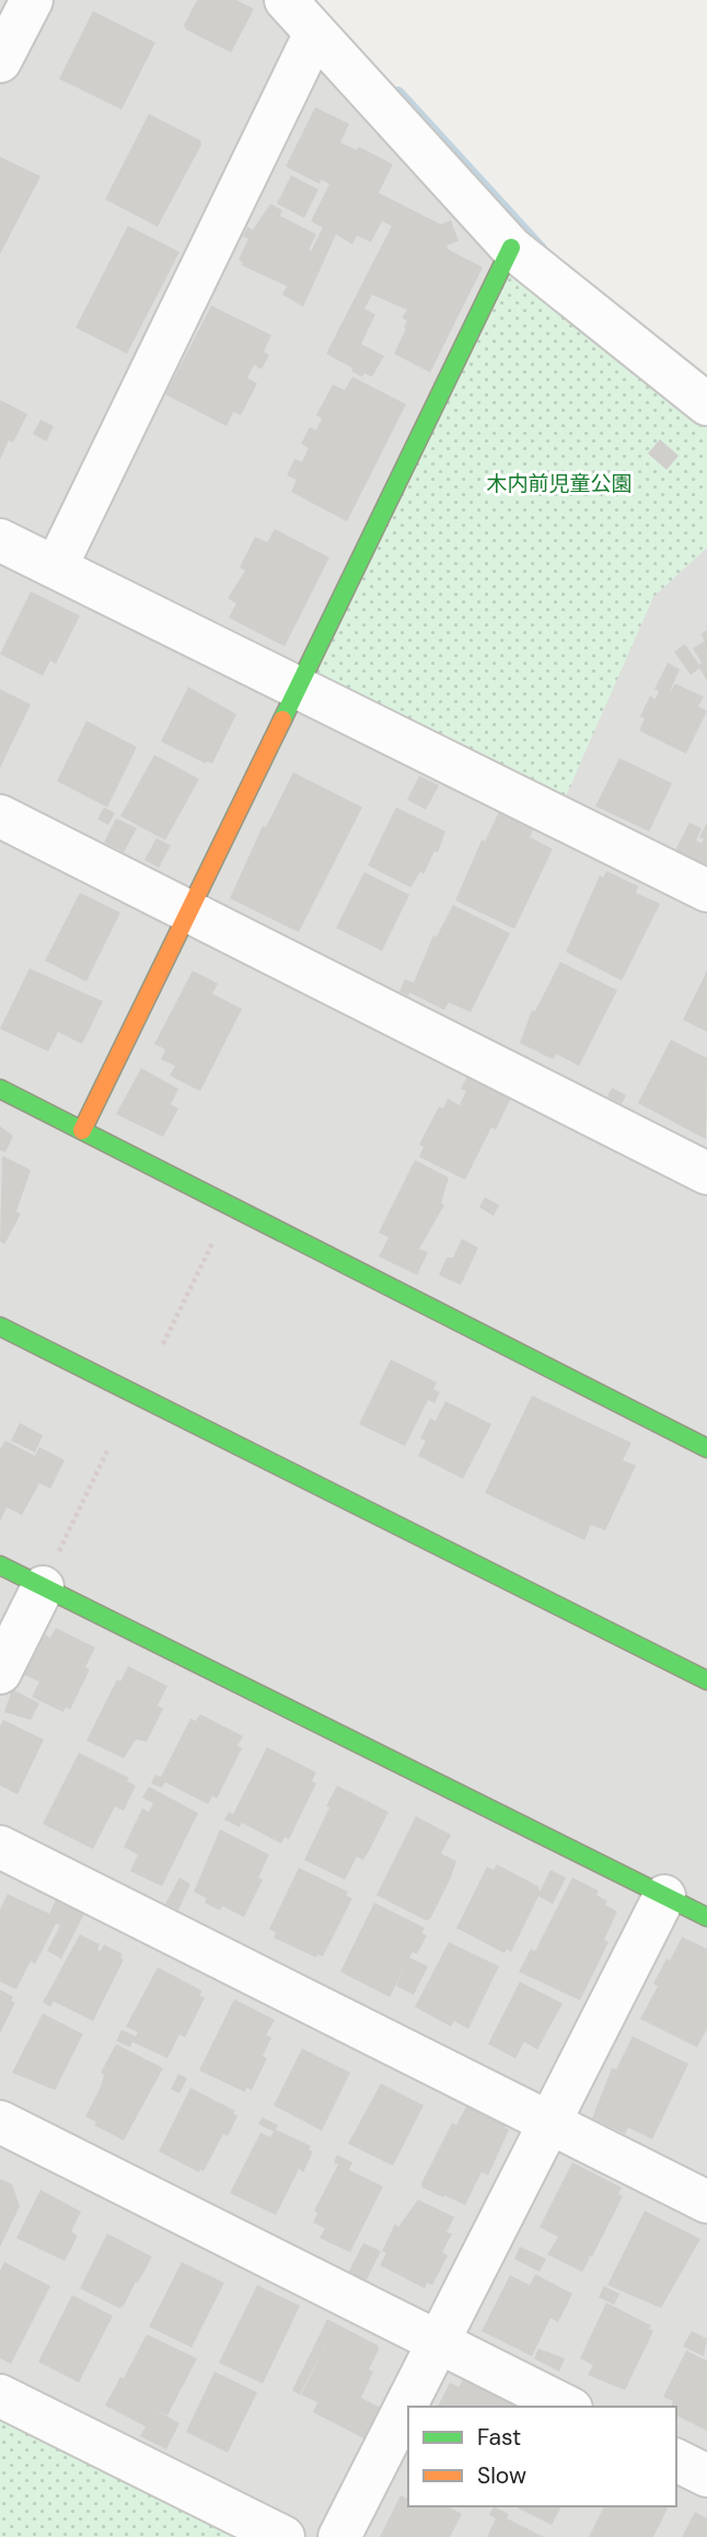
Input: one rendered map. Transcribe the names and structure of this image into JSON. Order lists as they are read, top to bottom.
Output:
{
  "parks": ["木内前児童公園"],
  "legend": ["Fast", "Slow"]
}
